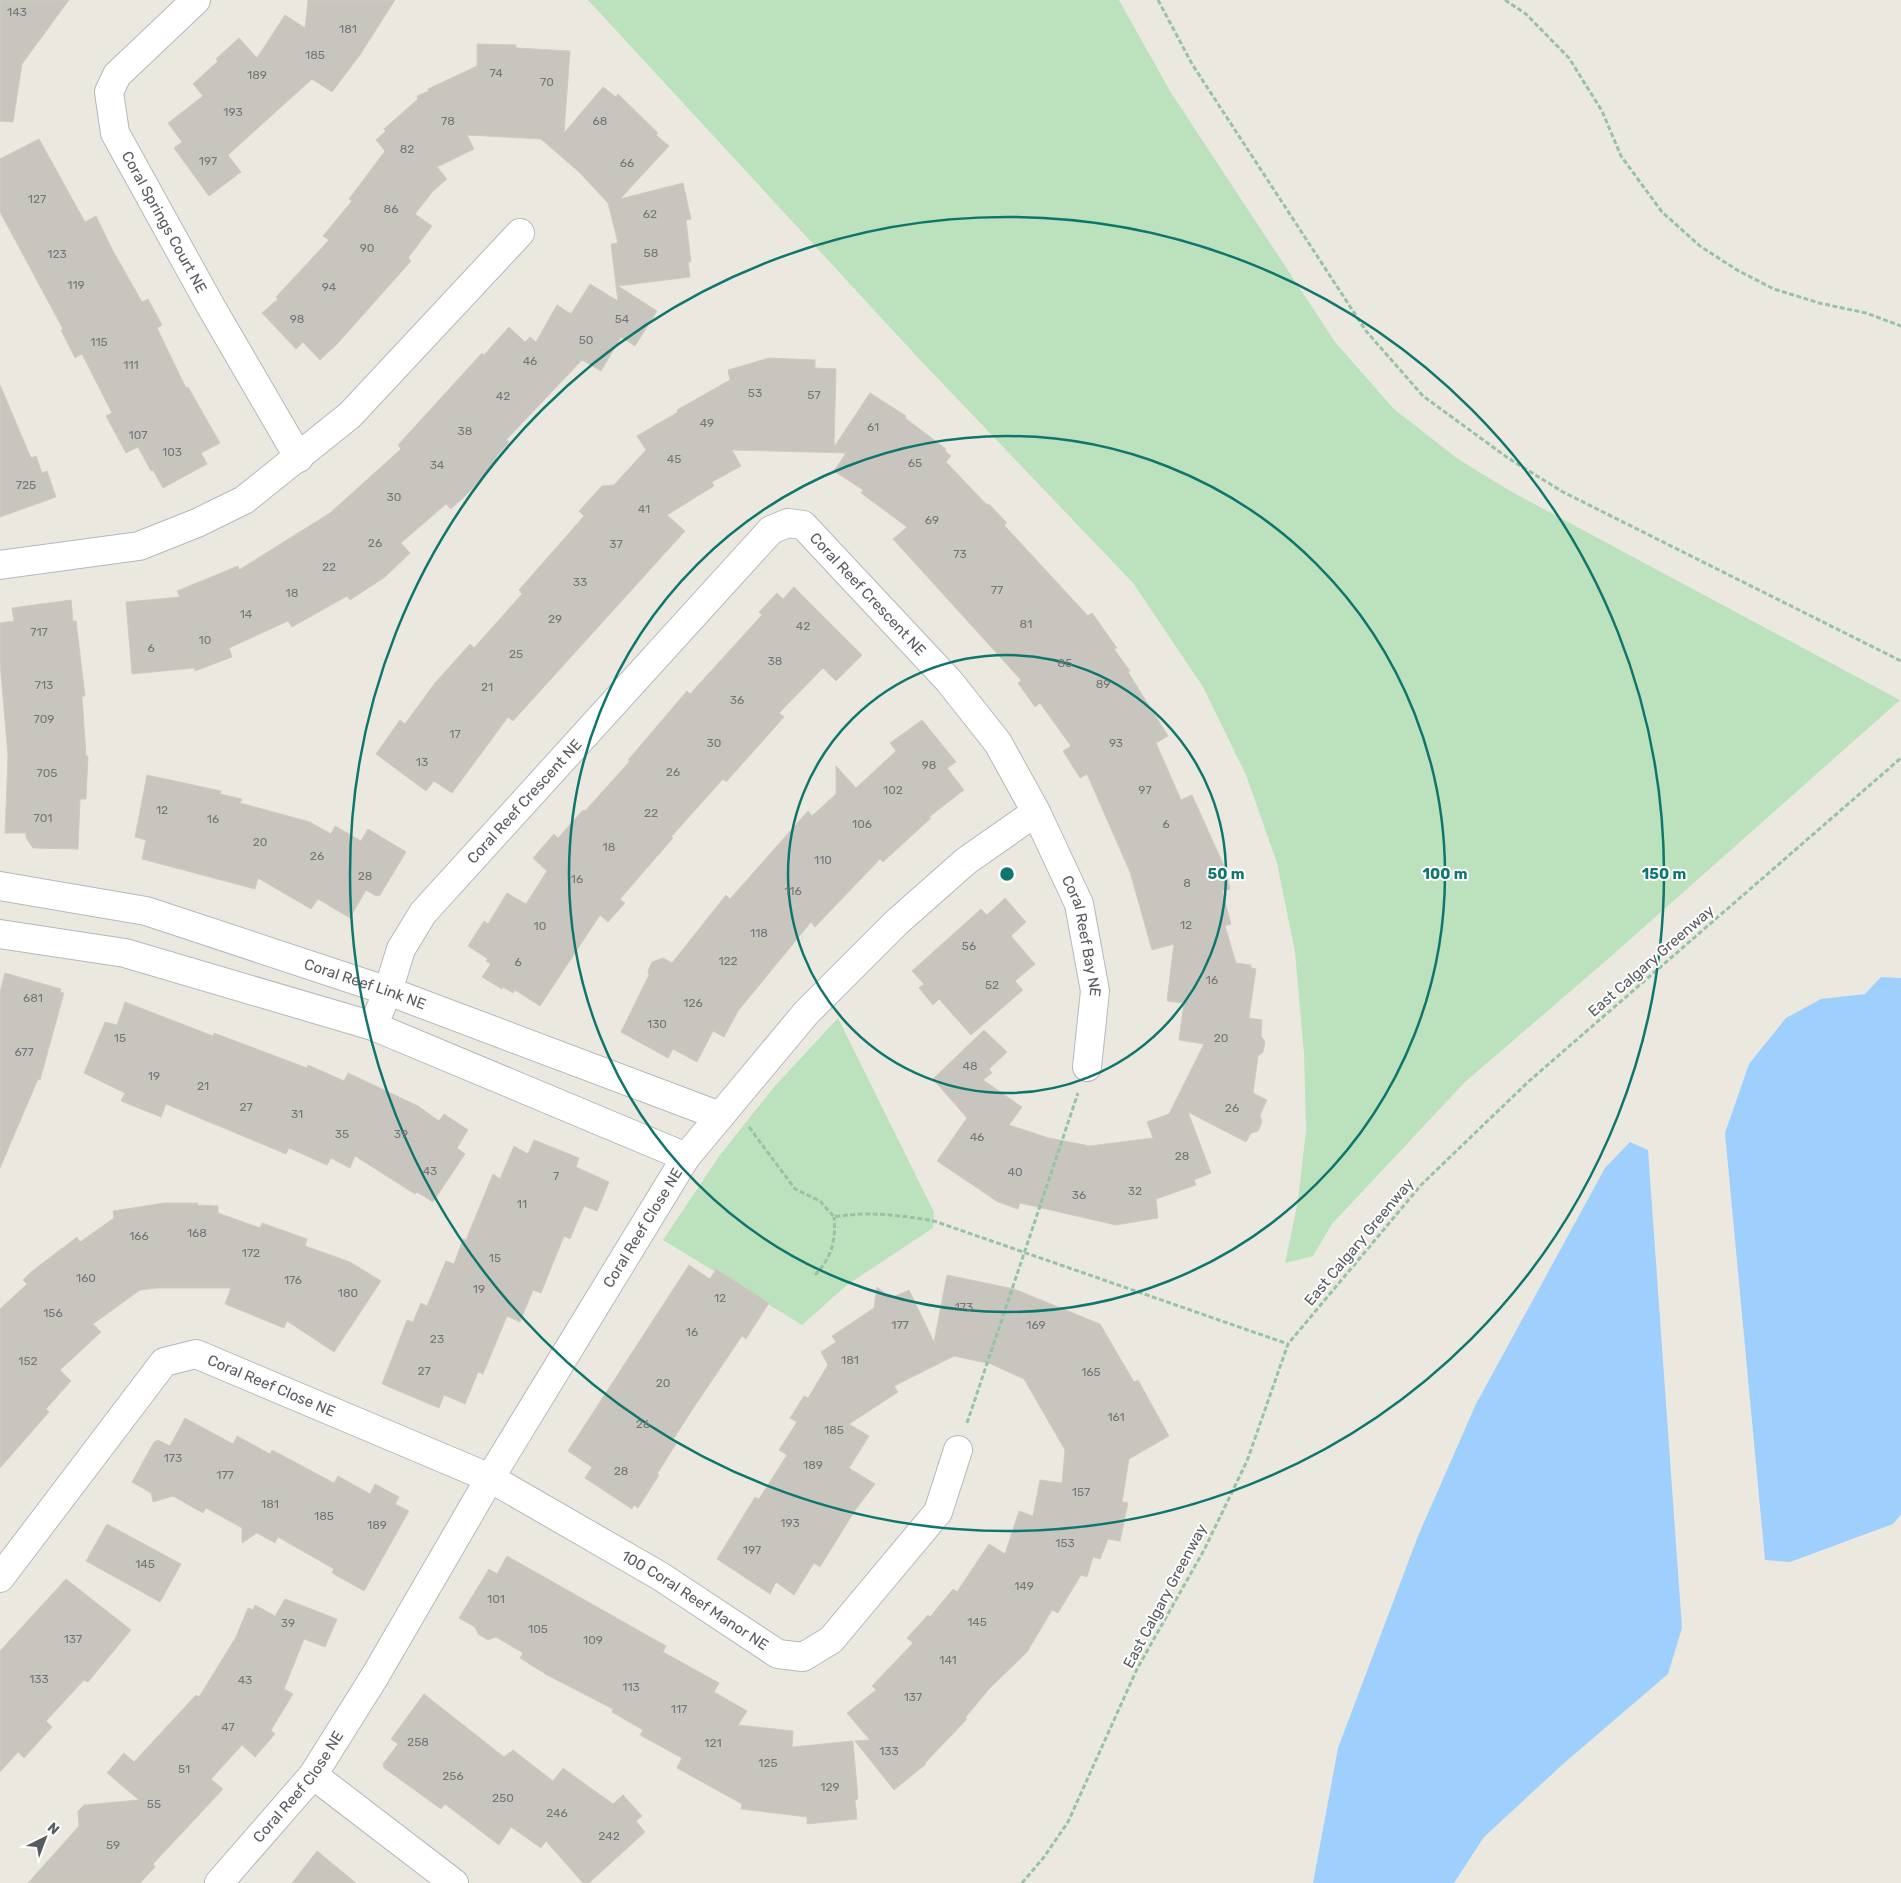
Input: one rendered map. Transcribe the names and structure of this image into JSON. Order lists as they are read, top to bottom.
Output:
{
  "streets": {
    "street": [
      "Coral Springs Court NE",
      "Coral Reef Crescent NE",
      "Coral Reef Bay NE",
      "Coral Reef Link NE",
      "Coral Reef Close NE",
      "100 Coral Reef Manor NE"
    ],
    "path": ["East Calgary Greenway"]
  },
  "crossings": [
    ["Coral Reef Crescent NE", "Coral Reef Bay NE"],
    ["Coral Reef Crescent NE", "Coral Reef Link NE"],
    ["Coral Reef Close NE", "100 Coral Reef Manor NE"]
  ],
  "house_numbers": [
    "143",
    "181",
    "185",
    "74",
    "189",
    "70",
    "193",
    "78",
    "68",
    "82",
    "197",
    "66",
    "127",
    "86",
    "62",
    "90",
    "58",
    "123",
    "119",
    "94",
    "98",
    "54",
    "50",
    "115",
    "46",
    "111",
    "53",
    "57",
    "42",
    "49",
    "61",
    "38",
    "107",
    "103",
    "45",
    "65",
    "34",
    "725",
    "30",
    "41",
    "69",
    "26",
    "37",
    "73",
    "22",
    "33",
    "77",
    "18",
    "14",
    "29",
    "81",
    "42",
    "717",
    "10",
    "6",
    "25",
    "38",
    "85",
    "89",
    "713",
    "21",
    "36",
    "709",
    "17",
    "30",
    "93",
    "13",
    "98",
    "26",
    "705",
    "102",
    "97",
    "12",
    "22",
    "701",
    "16",
    "106",
    "6",
    "20",
    "18",
    "26",
    "110",
    "28",
    "16",
    "8",
    "116",
    "12",
    "10",
    "118",
    "56",
    "122",
    "6",
    "16",
    "52",
    "681",
    "126",
    "130",
    "15",
    "20",
    "677",
    "48",
    "19",
    "21",
    "27",
    "26",
    "31",
    "35",
    "39",
    "46",
    "28",
    "43",
    "40",
    "7",
    "32",
    "36",
    "11",
    "168",
    "166",
    "172",
    "15",
    "160",
    "176",
    "19",
    "180",
    "12",
    "173",
    "156",
    "177",
    "169",
    "16",
    "23",
    "181",
    "152",
    "27",
    "165",
    "20",
    "161",
    "26",
    "185",
    "173",
    "189",
    "28",
    "177",
    "157",
    "181",
    "185",
    "193",
    "189",
    "153",
    "197",
    "145",
    "149",
    "101",
    "145",
    "39",
    "105",
    "137",
    "109",
    "141",
    "133",
    "43",
    "113",
    "137",
    "117",
    "47",
    "258",
    "121",
    "133",
    "125",
    "51",
    "256",
    "129",
    "250",
    "55",
    "246",
    "242",
    "59"
  ],
  "north": "top right",
  "rings": ["50 m", "100 m", "150 m"]
}
